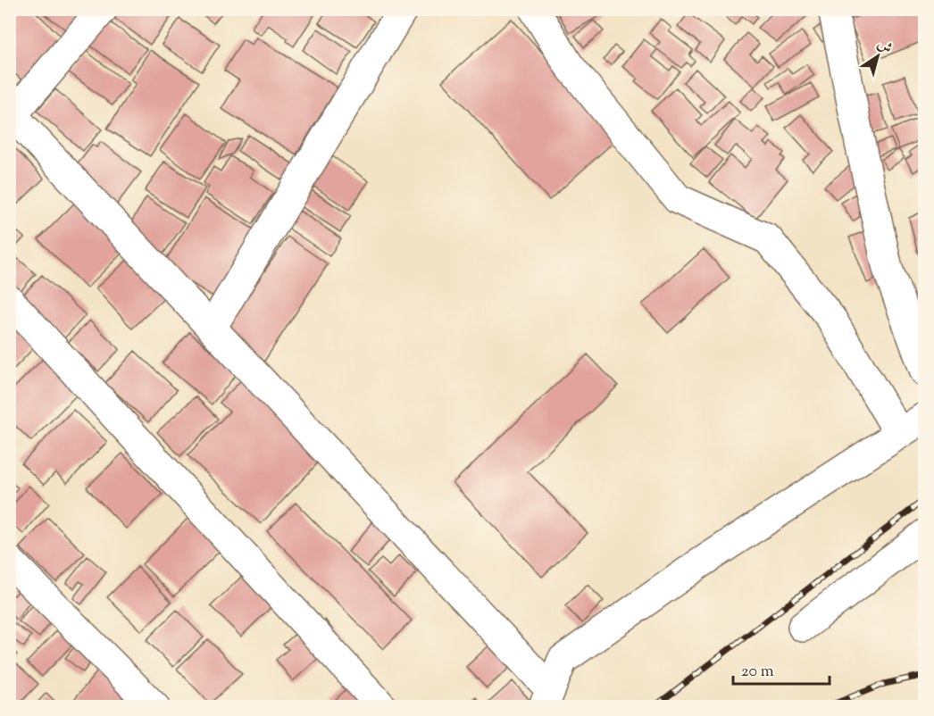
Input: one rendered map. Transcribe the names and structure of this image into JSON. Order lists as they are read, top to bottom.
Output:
{
  "scale_bar": "20 m",
  "north": "top right"
}
